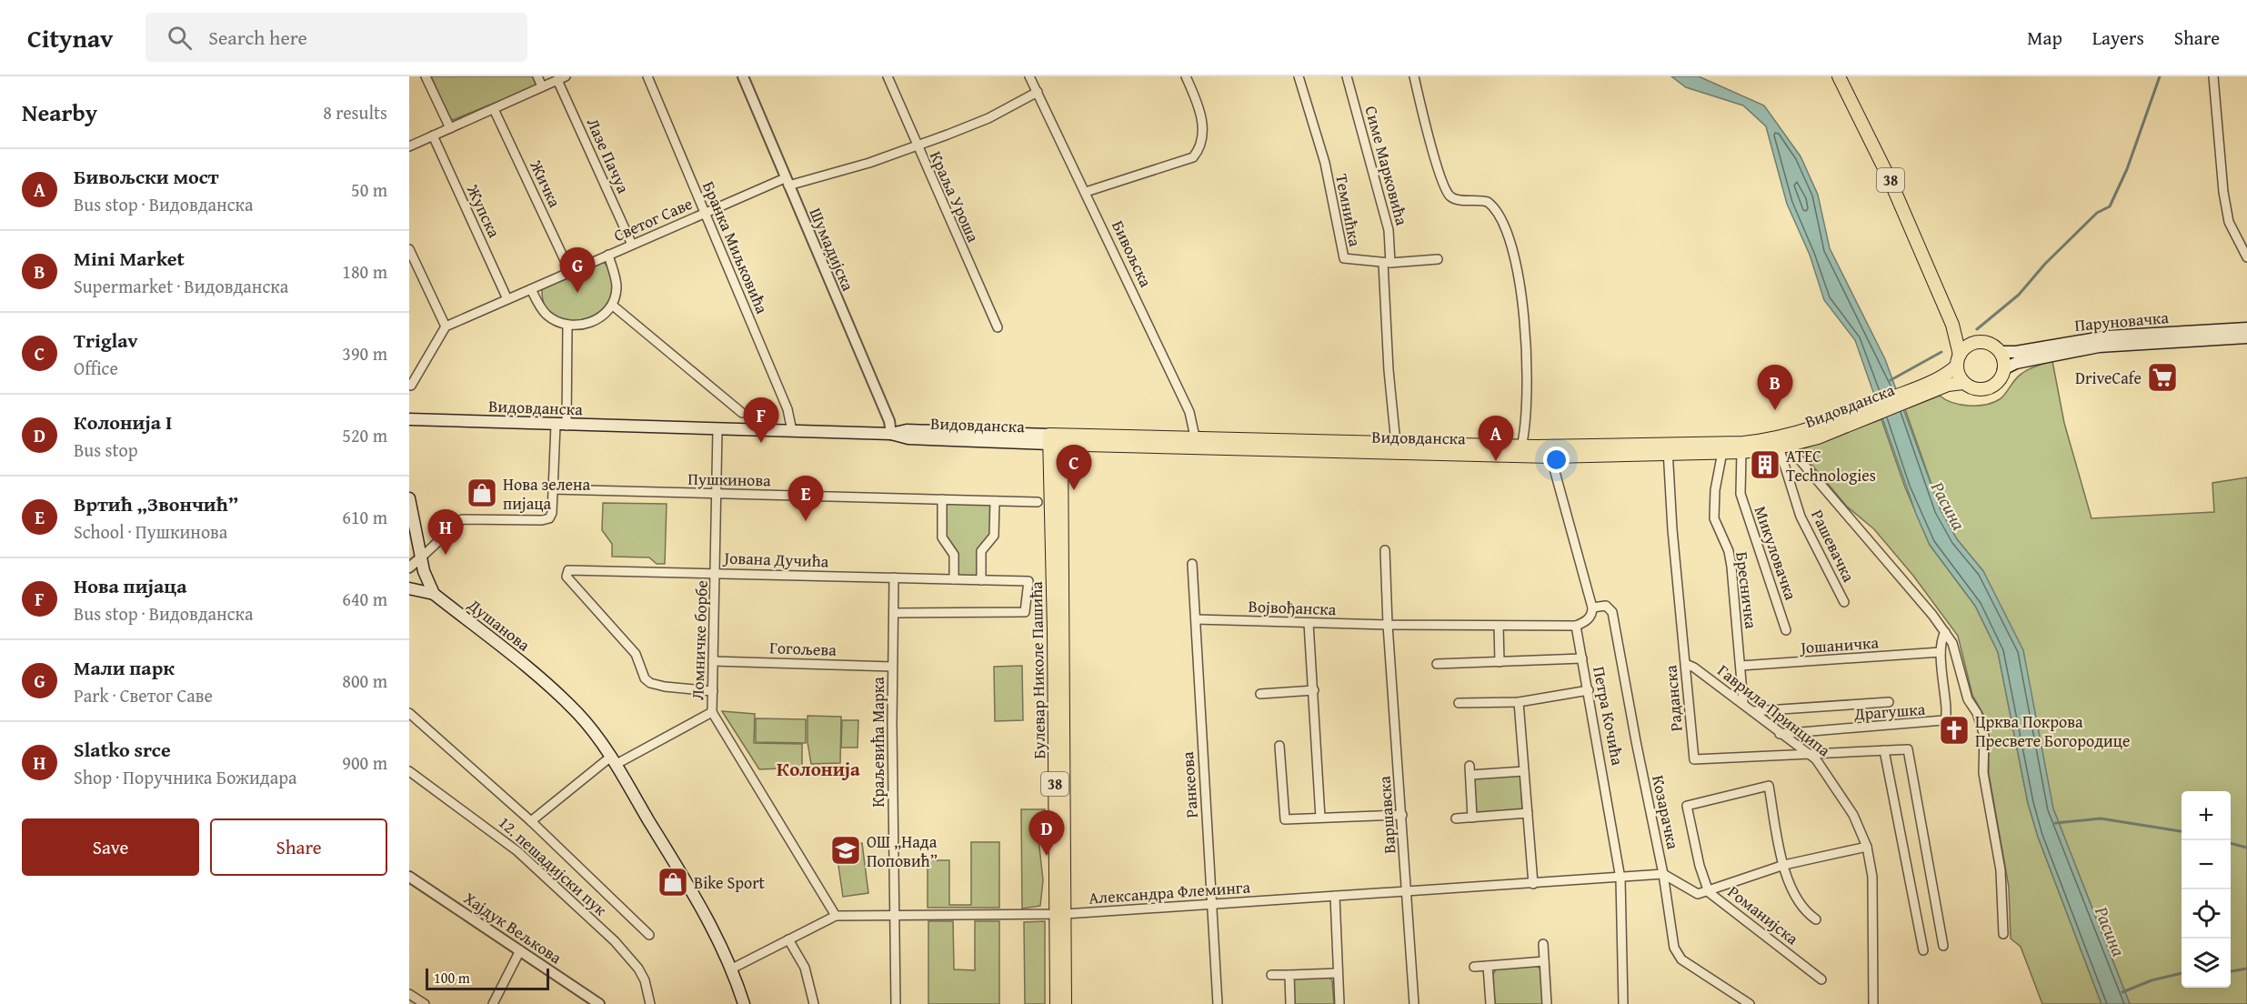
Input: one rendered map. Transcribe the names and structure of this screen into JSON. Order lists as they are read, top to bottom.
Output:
{
  "streets": {
    "main road": [
      "38",
      "Паруновачка",
      "Видовданска",
      "Душанова",
      "Булевар Николе Пашића"
    ],
    "street": [
      "Лазе Пачуа",
      "Симе Марковића",
      "Жичка",
      "Краља Уроша",
      "Темнићка",
      "Жупска",
      "Светог Саве",
      "Бранка Миљковића",
      "Шумадијска",
      "Бивољска",
      "Пушкинова",
      "Рашевачка",
      "Микуловачка",
      "Јована Дучића",
      "Бресничка",
      "Војвођанска",
      "Ломничке борбе",
      "Јошаничка",
      "Гогољева",
      "Раданска",
      "Гаврила Принципа",
      "Драгушка",
      "Петра Кочића",
      "Краљевића Марка",
      "Ранкеова",
      "Козарачка",
      "Варшавска",
      "12. пешадијски пук",
      "Александра Флеминга",
      "Романијска",
      "Хајдук Вељкова"
    ]
  },
  "crossings": [
    ["Лазе Пачуа", "Светог Саве"],
    ["Симе Марковића", "Темнићка"],
    ["Симе Марковића", "Видовданска"],
    ["38", "Паруновачка"],
    ["Жичка", "Светог Саве"],
    ["Краља Уроша", "Светог Саве"],
    ["Жупска", "Светог Саве"],
    ["Светог Саве", "Бранка Миљковића"],
    ["Светог Саве", "Шумадијска"],
    ["Светог Саве", "Бивољска"],
    ["Бранка Миљковића", "Видовданска"],
    ["Шумадијска", "Видовданска"],
    ["Бивољска", "Видовданска"],
    ["Видовданска", "Рашевачка"],
    ["Видовданска", "Микуловачка"],
    ["Видовданска", "Бресничка"],
    ["Видовданска", "Ломничке борбе"],
    ["Видовданска", "Булевар Николе Пашића"],
    ["Видовданска", "Раданска"],
    ["Пушкинова", "Ломничке борбе"],
    ["Јована Дучића", "Ломничке борбе"],
    ["Јована Дучића", "Краљевића Марка"],
    ["Бресничка", "Јошаничка"],
    ["Бресничка", "Гаврила Принципа"],
    ["Војвођанска", "Петра Кочића"],
    ["Војвођанска", "Ранкеова"],
    ["Војвођанска", "Варшавска"],
    ["Душанова", "Александра Флеминга"],
    ["Ломничке борбе", "Гогољева"],
    ["Ломничке борбе", "Александра Флеминга"],
    ["Јошаничка", "Драгушка"],
    ["Гогољева", "Краљевића Марка"],
    ["Булевар Николе Пашића", "Александра Флеминга"],
    ["Раданска", "Гаврила Принципа"],
    ["Гаврила Принципа", "Драгушка"],
    ["Петра Кочића", "Александра Флеминга"],
    ["Краљевића Марка", "Александра Флеминга"],
    ["Ранкеова", "Александра Флеминга"],
    ["Козарачка", "Романијска"],
    ["Варшавска", "Александра Флеминга"]
  ],
  "districts": ["Колонија"],
  "water": ["Расина"],
  "places": {
    "supermarket": ["DriveCafe"],
    "building": ["ATEC Technologies"],
    "shop": ["Нова зелена пијаца", "Bike Sport"],
    "church": ["Црква Покрова Пресвете Богородице"],
    "school or university": ["ОШ „Нада Поповић”"]
  },
  "scale_bar": "100 m",
  "page": {
    "header": "Citynav",
    "search": "Search here",
    "nav": ["Map", "Layers", "Share"],
    "heading": ["Nearby", "8 results"],
    "list": [
      {
        "mark": "A",
        "name": "Бивољски мост",
        "note": "Bus stop · Видовданска",
        "value": "50 m"
      },
      {
        "mark": "B",
        "name": "Mini Market",
        "note": "Supermarket · Видовданска",
        "value": "180 m"
      },
      {
        "mark": "C",
        "name": "Triglav",
        "note": "Office",
        "value": "390 m"
      },
      {
        "mark": "D",
        "name": "Колонија I",
        "note": "Bus stop",
        "value": "520 m"
      },
      {
        "mark": "E",
        "name": "Вртић „Звончић”",
        "note": "School · Пушкинова",
        "value": "610 m"
      },
      {
        "mark": "F",
        "name": "Нова пијаца",
        "note": "Bus stop · Видовданска",
        "value": "640 m"
      },
      {
        "mark": "G",
        "name": "Мали парк",
        "note": "Park · Светог Саве",
        "value": "800 m"
      },
      {
        "mark": "H",
        "name": "Slatko srce",
        "note": "Shop · Поручника Божидара",
        "value": "900 m"
      }
    ],
    "pins": [
      "G",
      "B",
      "F",
      "A",
      "C",
      "E",
      "H",
      "D"
    ],
    "map_buttons": ["+", "−"],
    "buttons": ["Save", "Share"],
    "scale": "100 m"
  }
}
